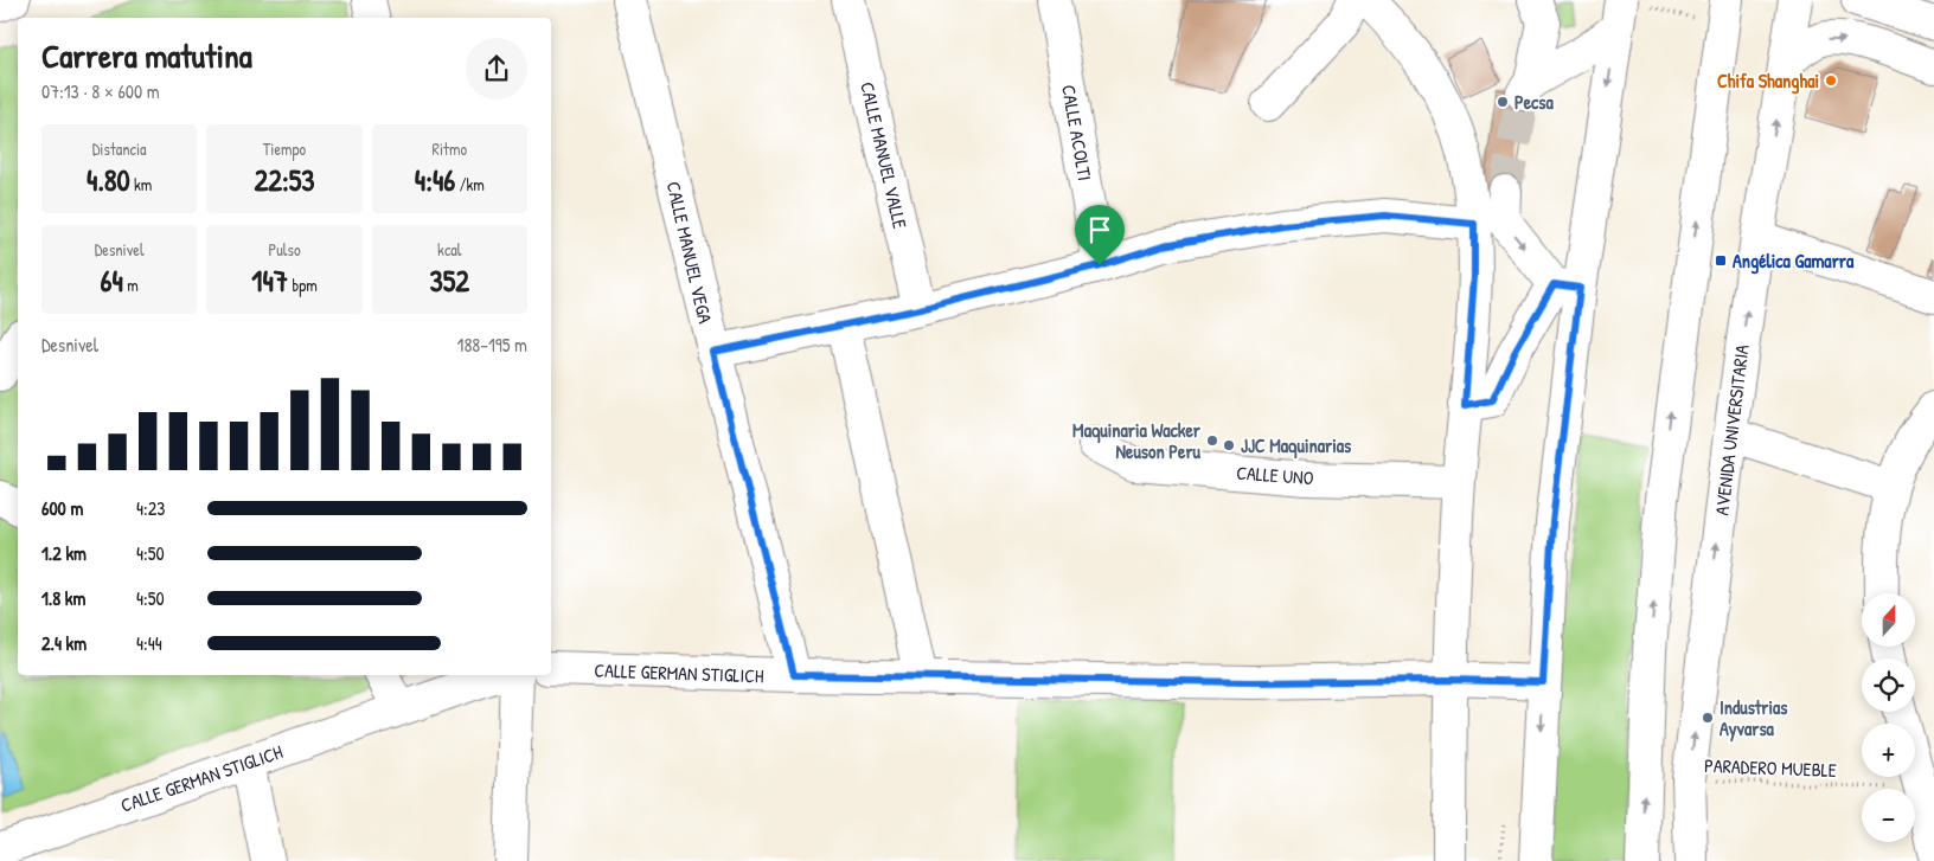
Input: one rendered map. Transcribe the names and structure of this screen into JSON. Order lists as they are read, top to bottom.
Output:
{
  "streets": {
    "street": [
      "CALLE ACOLTI",
      "CALLE MANUEL VALLE",
      "CALLE MANUEL VEGA",
      "AVENIDA UNIVERSITARIA",
      "CALLE UNO",
      "CALLE GERMAN STIGLICH"
    ],
    "path": ["PARADERO MUEBLE"]
  },
  "crossings": [
    ["CALLE MANUEL VEGA", "CALLE GERMAN STIGLICH"],
    ["AVENIDA UNIVERSITARIA", "PARADERO MUEBLE"]
  ],
  "places": {
    "other": [
      "Chifa Shanghai",
      "Pecsa",
      "Maquinaria Wacker Neuson Peru",
      "JJC Maquinarias",
      "Industrias Ayvarsa"
    ],
    "transit": ["Angélica Gamarra"]
  },
  "north": "top",
  "page": {
    "heading": ["Carrera matutina", "07:13 · 8 × 600 m"],
    "stats": [
      ["Distancia", "4.80 km"],
      ["Tiempo", "22:53"],
      ["Ritmo", "4:46 /km"],
      ["Desnivel", "64 m"],
      ["Pulso", "147 bpm"],
      ["kcal", "352"]
    ],
    "chart": ["Desnivel", "188–195 m"],
    "list": [
      {
        "name": "600 m",
        "note": "4:23"
      },
      {
        "name": "1.2 km",
        "note": "4:50"
      },
      {
        "name": "1.8 km",
        "note": "4:50"
      },
      {
        "name": "2.4 km",
        "note": "4:44"
      }
    ],
    "map_buttons": ["+", "−"]
  }
}
